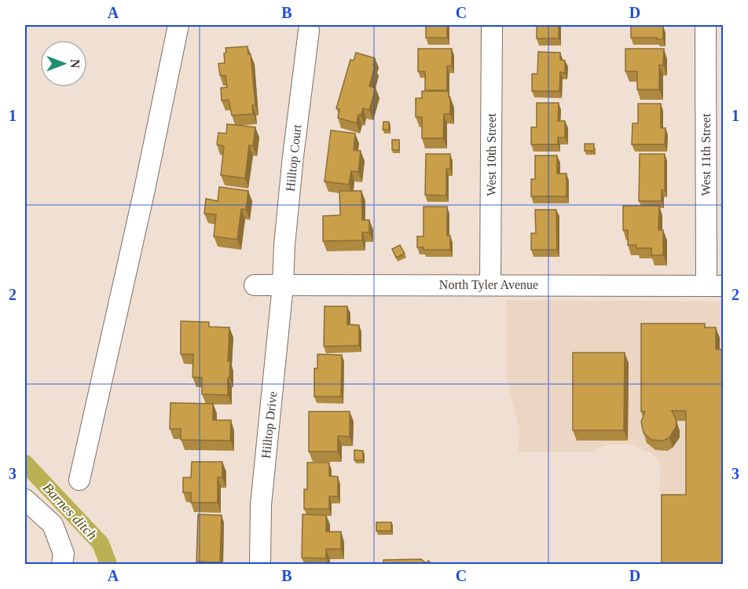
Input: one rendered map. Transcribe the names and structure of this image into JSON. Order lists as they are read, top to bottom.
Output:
{
  "streets": {
    "street": [
      "West 10th Street",
      "West 11th Street",
      "Hilltop Court",
      "North Tyler Avenue",
      "Hilltop Drive"
    ]
  },
  "crossings": [
    ["West 10th Street", "North Tyler Avenue"],
    ["West 11th Street", "North Tyler Avenue"],
    ["Hilltop Court", "North Tyler Avenue"],
    ["Hilltop Court", "Hilltop Drive"],
    ["North Tyler Avenue", "Hilltop Drive"]
  ],
  "water": ["Barnes ditch"],
  "north": "right",
  "grid": {
    "columns": [
      "A",
      "B",
      "C",
      "D"
    ],
    "rows": ["1", "2", "3"]
  }
}
